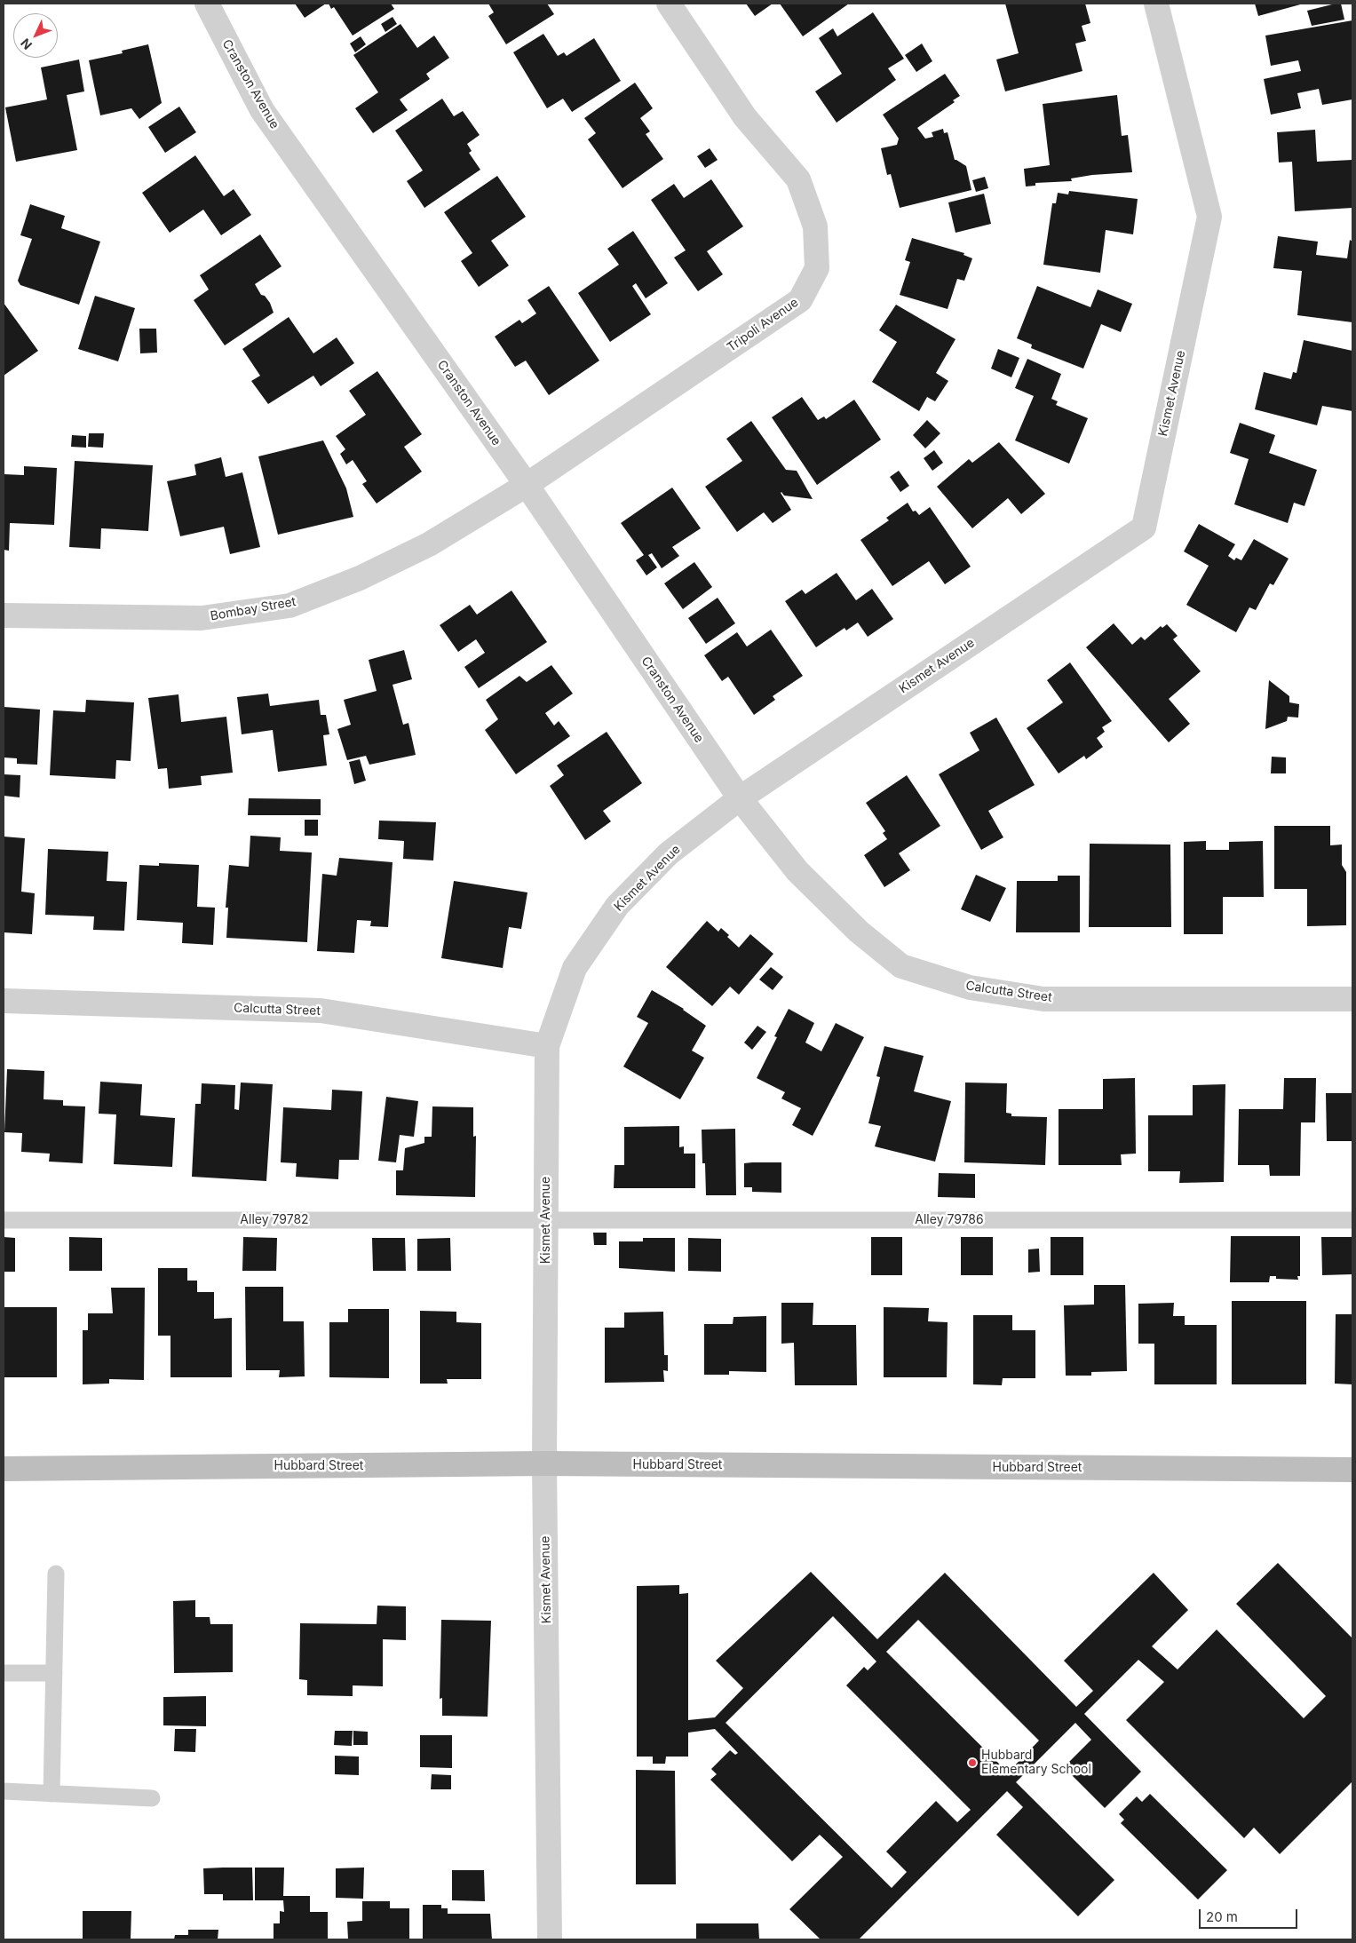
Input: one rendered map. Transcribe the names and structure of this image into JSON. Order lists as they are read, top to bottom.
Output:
{
  "streets": {
    "main road": ["Hubbard Street"],
    "street": [
      "Cranston Avenue",
      "Tripoli Avenue",
      "Kismet Avenue",
      "Bombay Street",
      "Calcutta Street"
    ],
    "lane": ["Alley 79782", "Alley 79786"]
  },
  "crossings": [
    ["Cranston Avenue", "Tripoli Avenue"],
    ["Cranston Avenue", "Kismet Avenue"],
    ["Cranston Avenue", "Bombay Street"],
    ["Cranston Avenue", "Calcutta Street"],
    ["Tripoli Avenue", "Bombay Street"],
    ["Kismet Avenue", "Calcutta Street"],
    ["Kismet Avenue", "Alley 79782"],
    ["Kismet Avenue", "Alley 79786"],
    ["Kismet Avenue", "Hubbard Street"],
    ["Alley 79782", "Alley 79786"]
  ],
  "places": ["Hubbard Elementary School"],
  "scale_bar": "20 m",
  "north": "bottom left"
}
